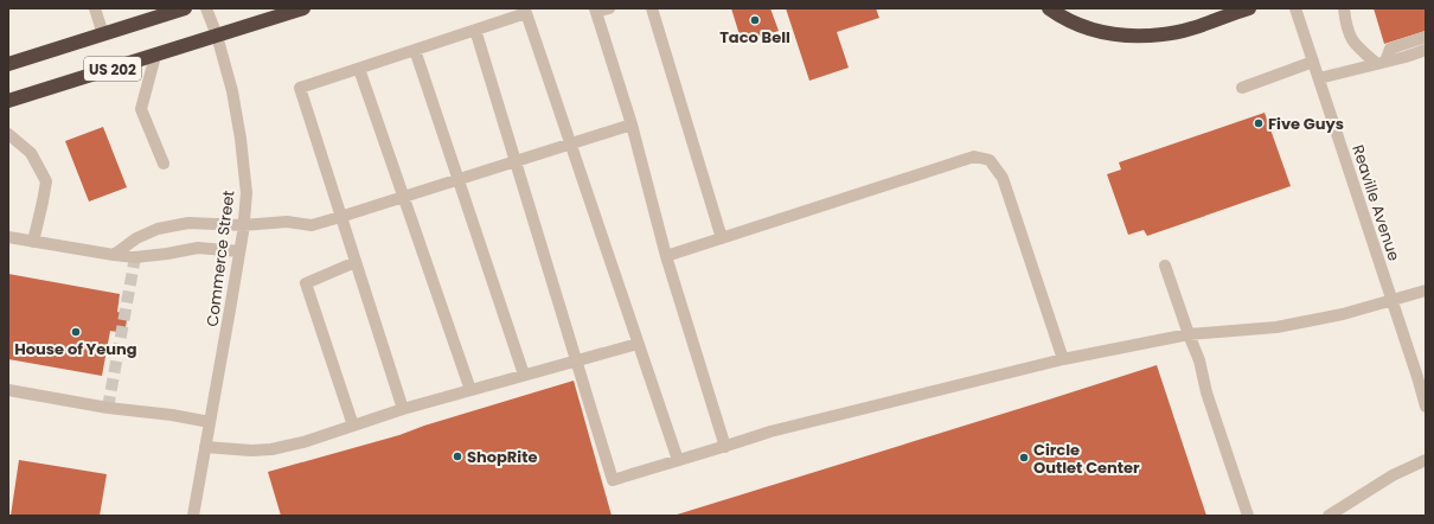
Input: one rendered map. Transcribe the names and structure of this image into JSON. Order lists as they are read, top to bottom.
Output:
{
  "streets": {
    "highway": ["US 202"],
    "street": ["Reaville Avenue", "Commerce Street"]
  },
  "crossings": [
    ["US 202", "Commerce Street"]
  ],
  "places": [
    "Taco Bell",
    "Five Guys",
    "House of Yeung",
    "ShopRite",
    "Circle Outlet Center"
  ]
}
